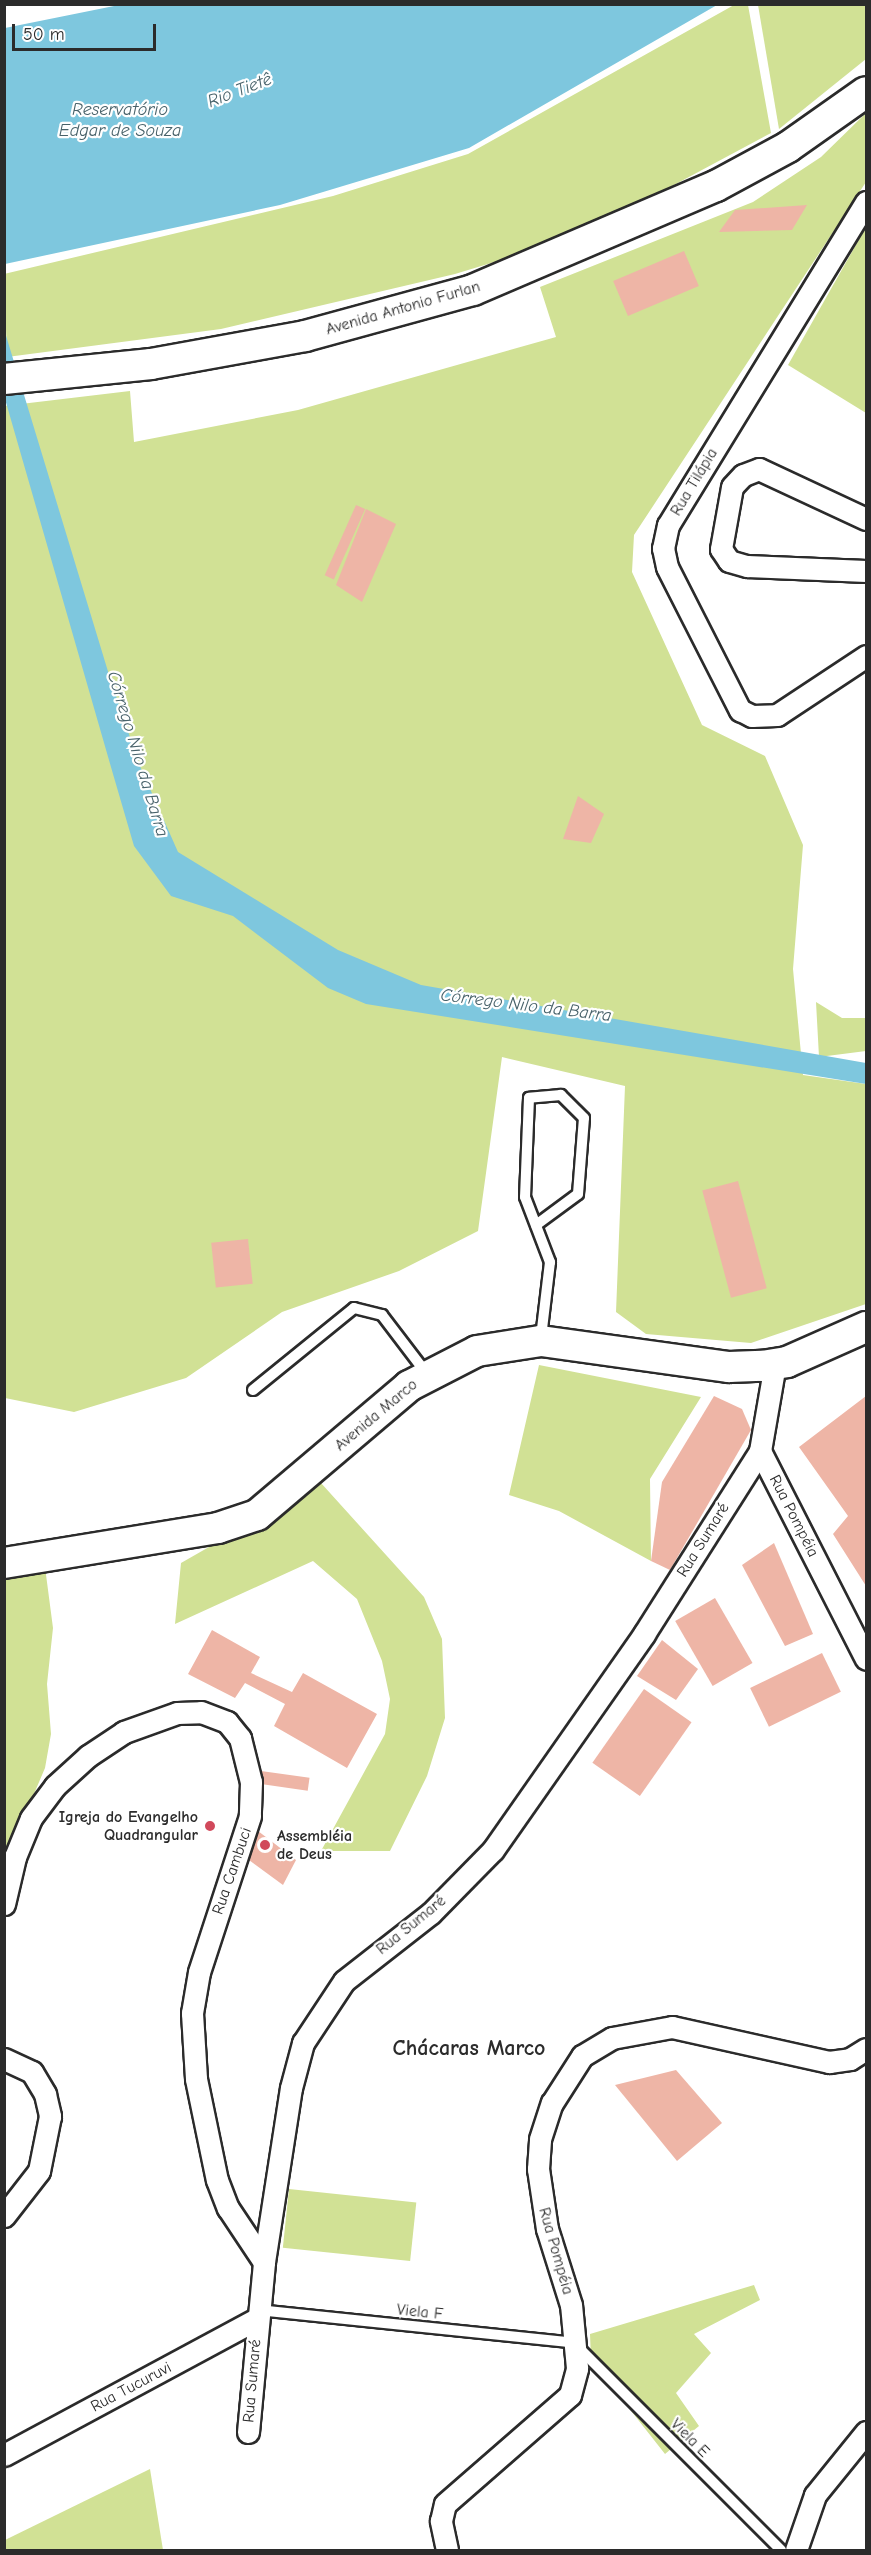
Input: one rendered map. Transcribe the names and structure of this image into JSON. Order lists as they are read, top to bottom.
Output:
{
  "streets": {
    "main road": ["Avenida Antonio Furlan", "Avenida Marco"],
    "street": [
      "Rua Tilápia",
      "Rua Pompéia",
      "Rua Sumaré",
      "Rua Cambuci",
      "Rua Tucuruvi"
    ],
    "lane": ["Viela F", "Viela E"]
  },
  "crossings": [
    ["Rua Pompéia", "Rua Sumaré"],
    ["Rua Pompéia", "Viela F"],
    ["Rua Pompéia", "Viela E"],
    ["Rua Sumaré", "Rua Cambuci"],
    ["Rua Sumaré", "Viela F"],
    ["Rua Sumaré", "Rua Tucuruvi"],
    ["Viela F", "Rua Tucuruvi"],
    ["Viela F", "Viela E"]
  ],
  "districts": ["Chácaras Marco"],
  "water": ["Rio Tietê", "Reservatório Edgar de Souza", "Córrego Nilo da Barra"],
  "places": ["Igreja do Evangelho Quadrangular", "Assembléia de Deus"],
  "scale_bar": "50 m"
}
